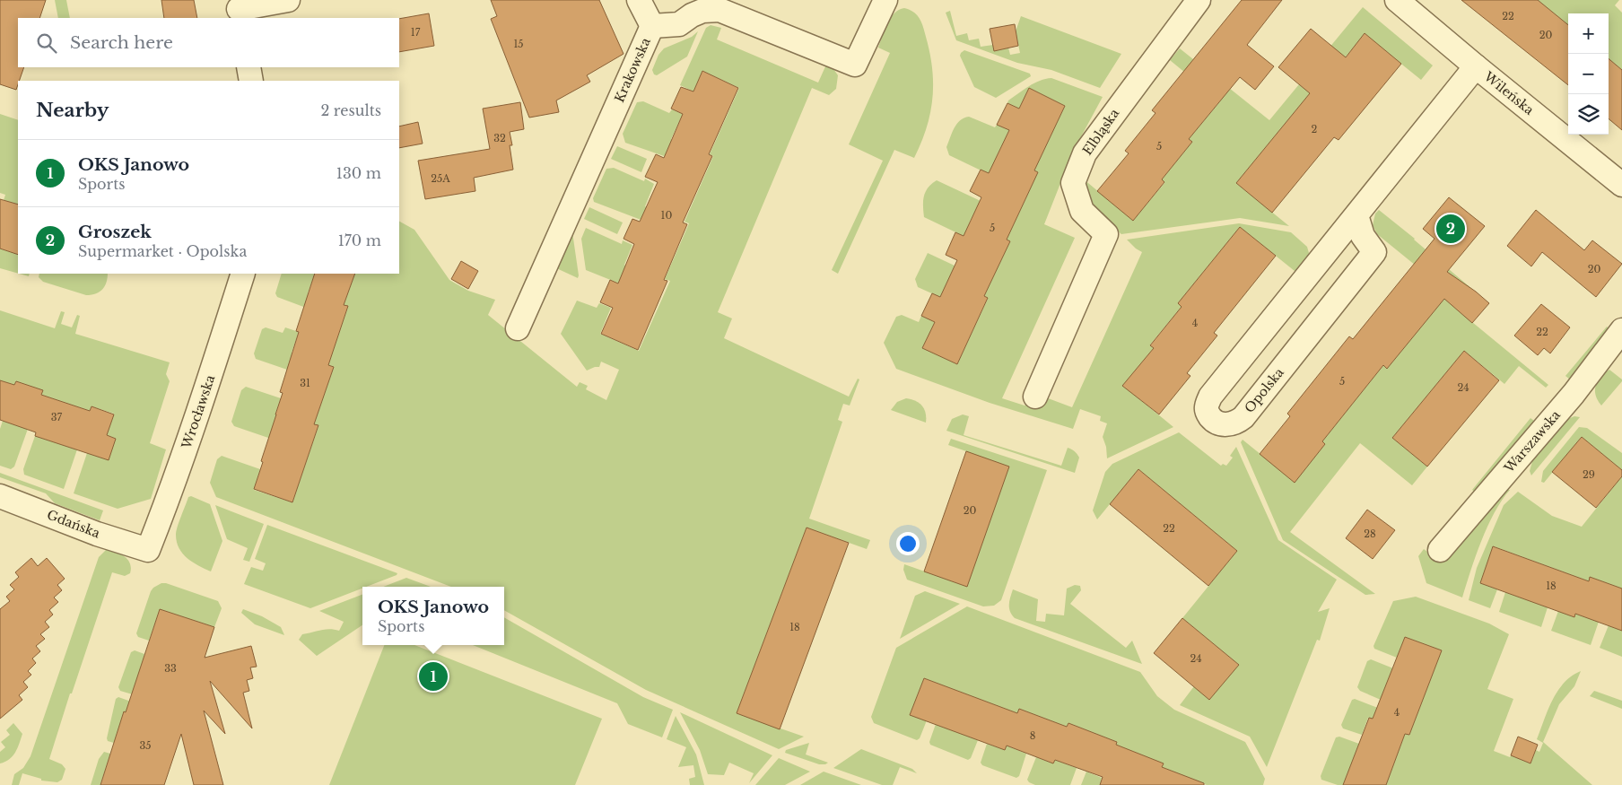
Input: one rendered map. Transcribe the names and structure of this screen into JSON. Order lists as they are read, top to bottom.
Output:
{
  "streets": {
    "street": [
      "Krakowska",
      "Wileńska",
      "Elbląska",
      "Opolska",
      "Wrocławska",
      "Warszawska",
      "Gdańska"
    ]
  },
  "crossings": [
    ["Wileńska", "Opolska"],
    ["Wrocławska", "Gdańska"]
  ],
  "house_numbers": [
    "22",
    "17",
    "20",
    "15",
    "2",
    "32",
    "5",
    "25A",
    "10",
    "5",
    "20",
    "4",
    "22",
    "5",
    "31",
    "24",
    "37",
    "29",
    "20",
    "22",
    "28",
    "18",
    "18",
    "24",
    "33",
    "4",
    "8",
    "35"
  ],
  "page": {
    "map_buttons": ["+", "−"],
    "search": "Search here",
    "heading": ["Nearby", "2 results"],
    "list": [
      {
        "mark": "1",
        "name": "OKS Janowo",
        "note": "Sports",
        "value": "130 m"
      },
      {
        "mark": "2",
        "name": "Groszek",
        "note": "Supermarket · Opolska",
        "value": "170 m"
      }
    ],
    "pins": ["2", "1"],
    "popup": ["OKS Janowo", "Sports"]
  }
}
